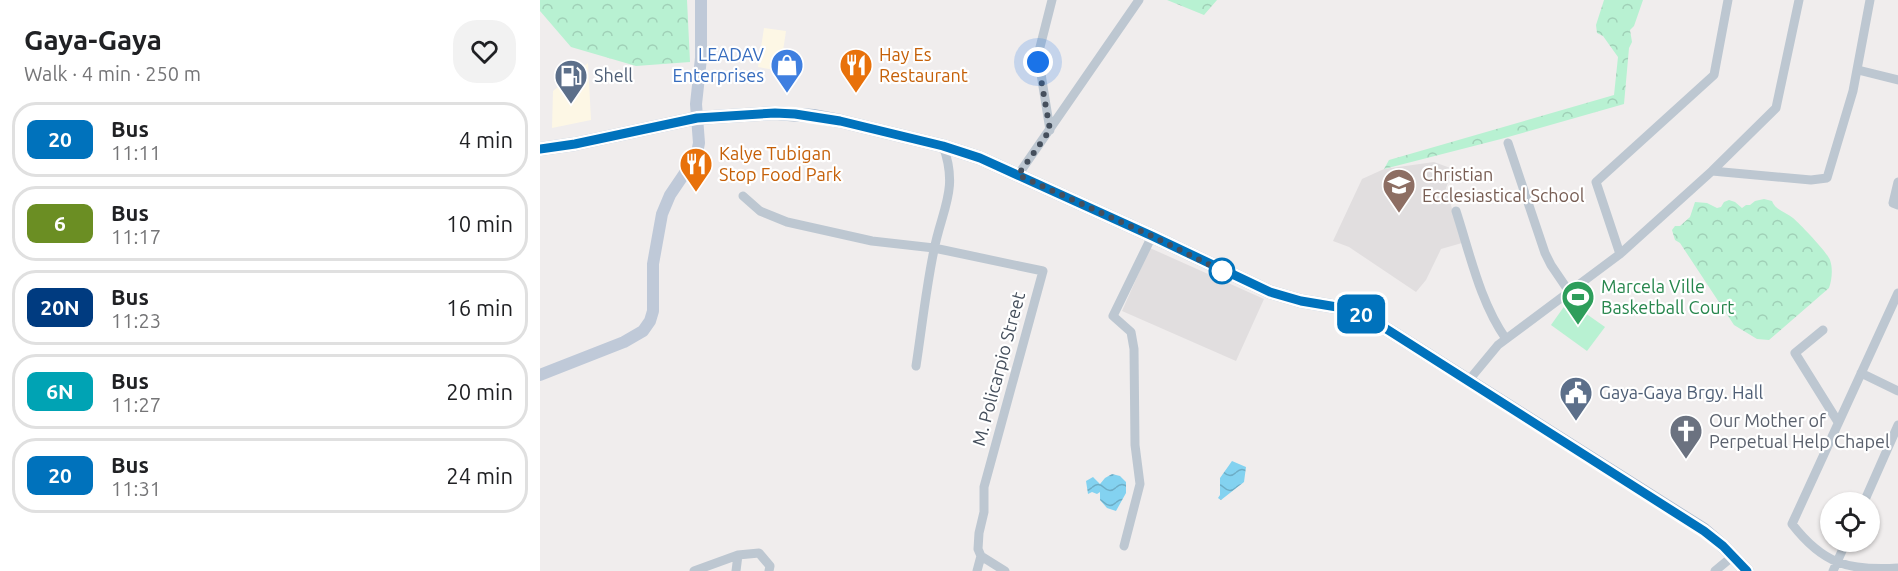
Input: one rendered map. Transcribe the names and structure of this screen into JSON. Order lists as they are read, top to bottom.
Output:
{
  "streets": {
    "street": ["M. Policarpio Street"]
  },
  "places": {
    "shop": ["LEADAV Enterprises"],
    "restaurant": ["Hay Es Restaurant", "Kalye Tubigan Stop Food Park"],
    "fuel station": ["Shell"],
    "school or university": ["Christian Ecclesiastical School"],
    "sports": ["Marcela Ville Basketball Court"],
    "public building": ["Gaya-Gaya Brgy. Hall"],
    "church": ["Our Mother of Perpetual Help Chapel"]
  },
  "lines": ["bus line 20"],
  "page": {
    "heading": ["Gaya-Gaya", "Walk · 4 min · 250 m"],
    "on_map": "20",
    "list": [
      {
        "mark": "20",
        "name": "Bus",
        "note": "11:11",
        "value": "4 min"
      },
      {
        "mark": "6",
        "name": "Bus",
        "note": "11:17",
        "value": "10 min"
      },
      {
        "mark": "20N",
        "name": "Bus",
        "note": "11:23",
        "value": "16 min"
      },
      {
        "mark": "6N",
        "name": "Bus",
        "note": "11:27",
        "value": "20 min"
      },
      {
        "mark": "20",
        "name": "Bus",
        "note": "11:31",
        "value": "24 min"
      }
    ]
  }
}
